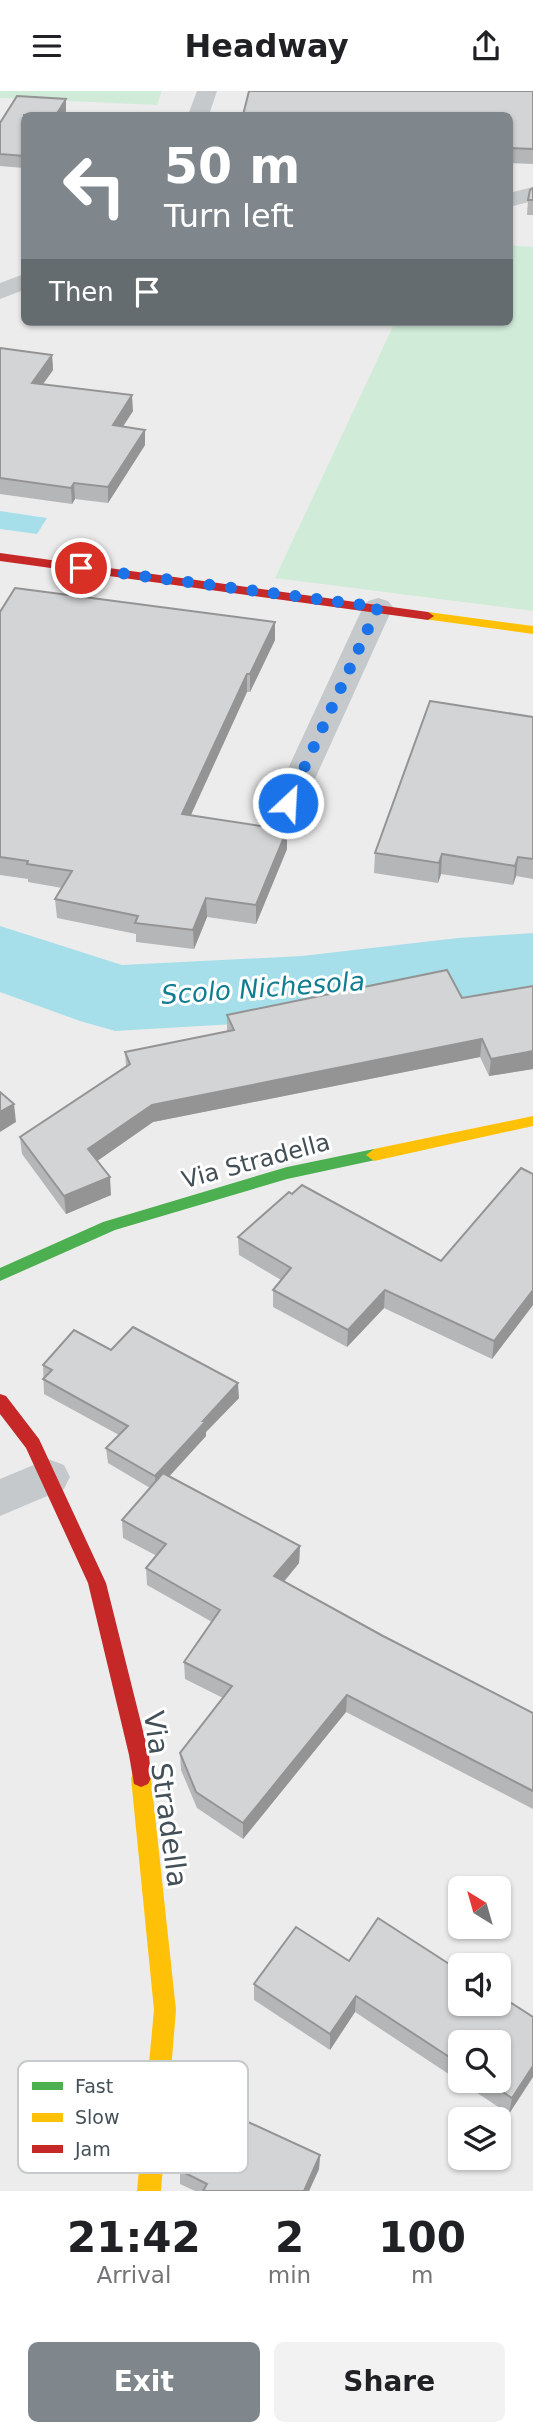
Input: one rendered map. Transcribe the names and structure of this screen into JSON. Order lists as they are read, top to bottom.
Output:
{
  "streets": {
    "street": ["Via Stradella"]
  },
  "water": ["Scolo Nichesola"],
  "legend": ["Fast", "Slow", "Jam"],
  "north": "top left",
  "page": {
    "header": "Headway",
    "turn": ["50 m", "Turn left"],
    "then": "Then",
    "eta": [
      "21:42",
      "Arrival",
      "2",
      "min",
      "100",
      "m"
    ],
    "buttons": ["Exit", "Share"]
  }
}
